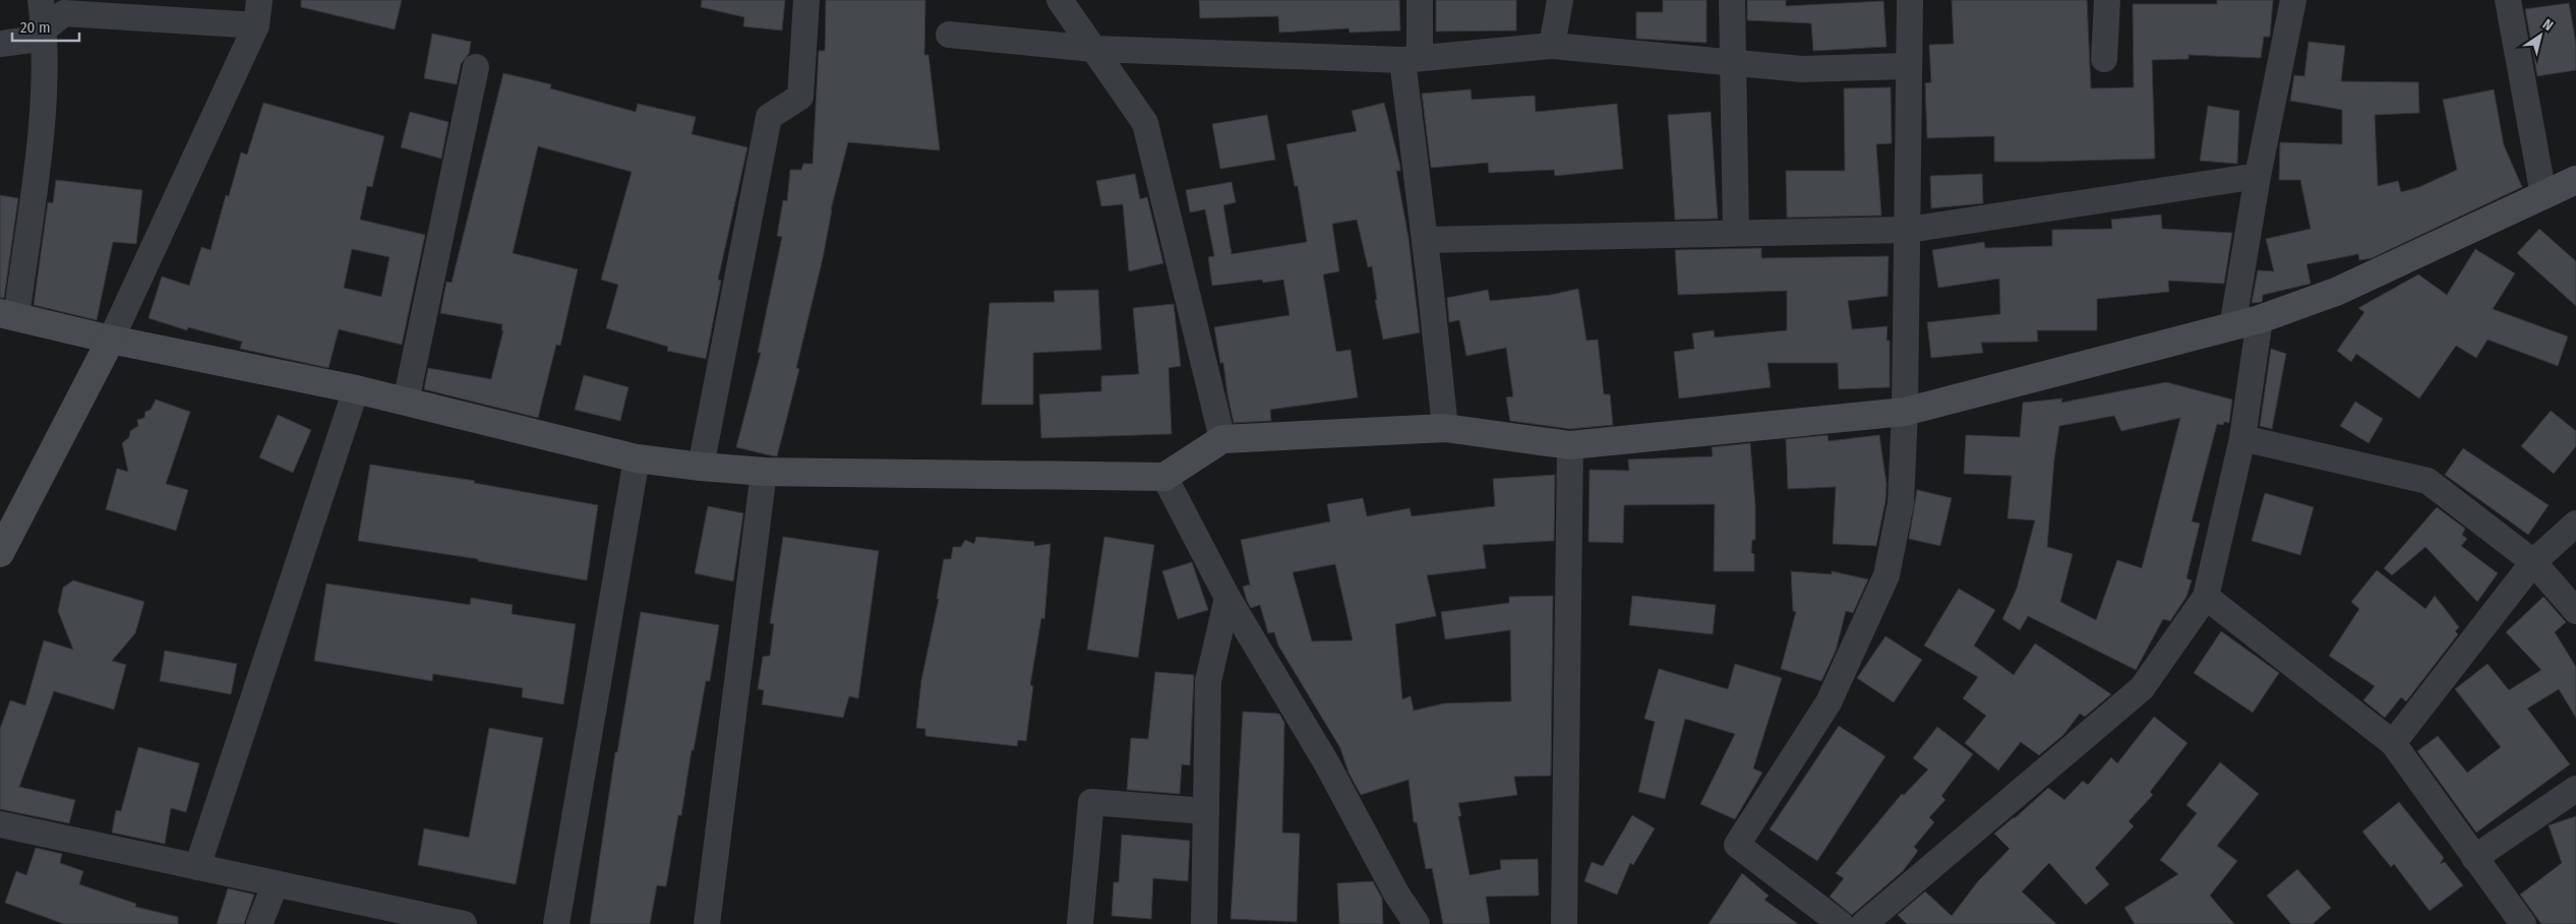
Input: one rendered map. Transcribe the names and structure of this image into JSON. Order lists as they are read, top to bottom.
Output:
{
  "scale_bar": "20 m",
  "north": "top right"
}
